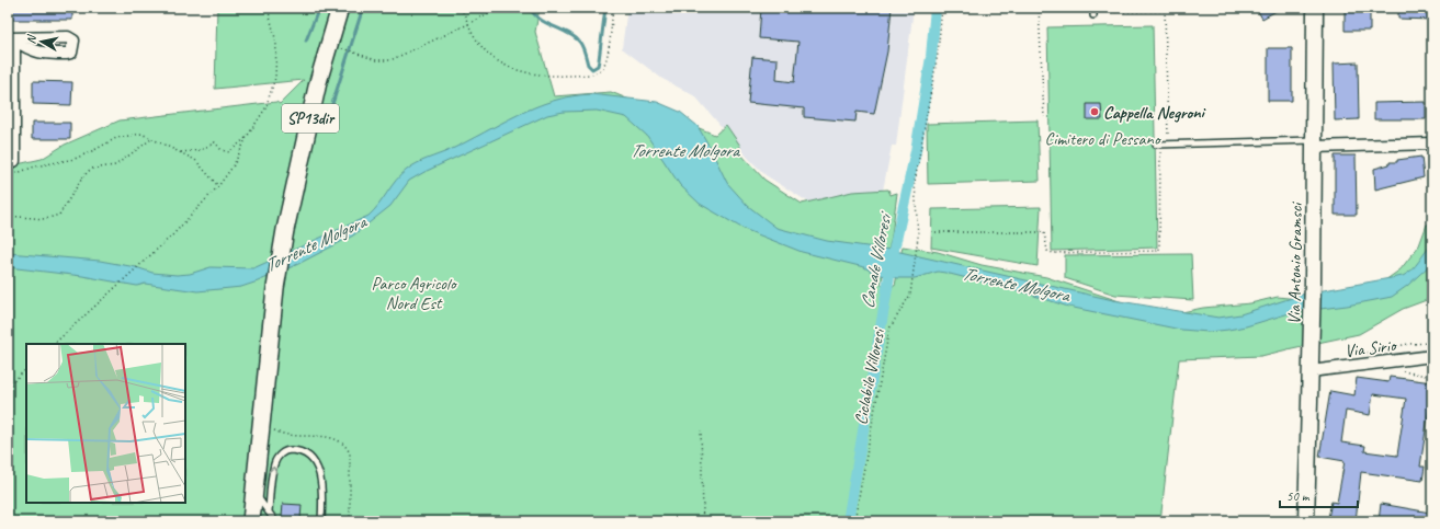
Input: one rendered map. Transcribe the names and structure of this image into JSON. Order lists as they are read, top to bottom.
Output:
{
  "streets": {
    "main road": ["SP13dir"],
    "street": ["Via Antonio Gramsci", "Via Sirio"],
    "path": ["Ciclabile Villoresi"]
  },
  "crossings": [
    ["Via Antonio Gramsci", "Via Sirio"]
  ],
  "water": ["Torrente Molgora", "Canale Villoresi"],
  "parks": ["Cimitero di Pessano", "Parco Agricolo Nord Est"],
  "places": ["Cappella Negroni"],
  "scale_bar": "50 m",
  "north": "left"
}
